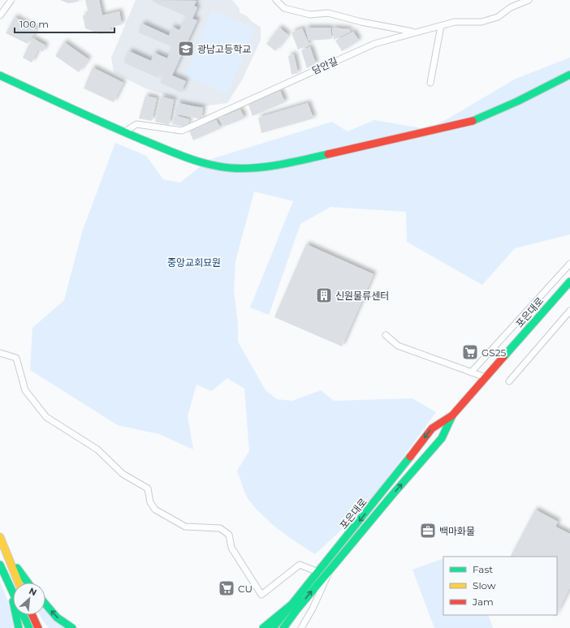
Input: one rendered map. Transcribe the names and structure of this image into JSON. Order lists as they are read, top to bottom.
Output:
{
  "streets": {
    "main road": ["포은대로"],
    "street": ["담안길"]
  },
  "parks": ["중앙교회묘원"],
  "places": {
    "school or university": ["광남고등학교"],
    "building": ["신원물류센터"],
    "supermarket": ["GS25", "CU"],
    "office": ["백마화물"]
  },
  "legend": ["Fast", "Slow", "Jam"],
  "scale_bar": "100 m",
  "north": "top right"
}
